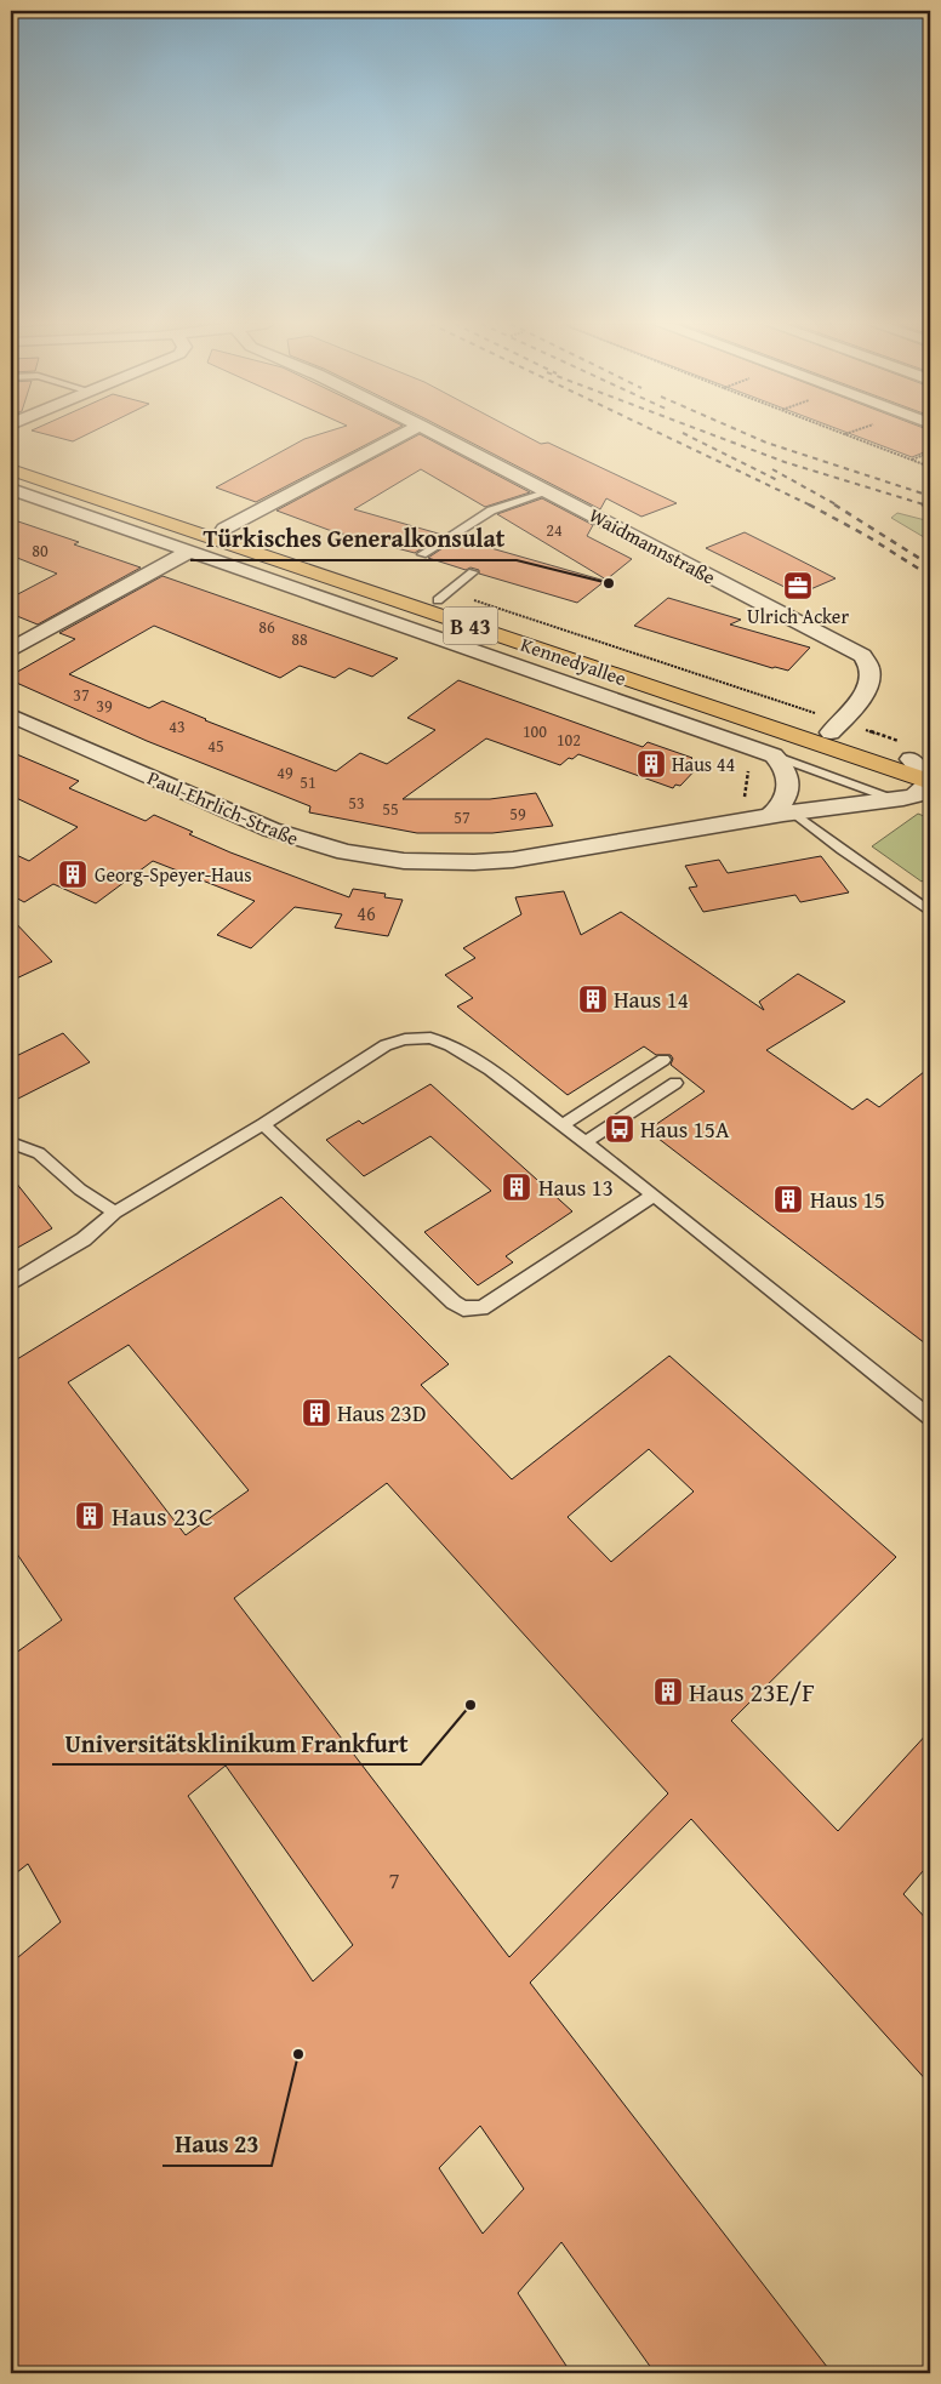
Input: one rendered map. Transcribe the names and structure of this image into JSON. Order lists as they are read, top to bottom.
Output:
{
  "streets": {
    "main road": ["B 43", "Kennedyallee"],
    "street": ["Waidmannstraße", "Paul-Ehrlich-Straße"]
  },
  "crossings": [
    ["Waidmannstraße", "Kennedyallee"],
    ["Kennedyallee", "Paul-Ehrlich-Straße"]
  ],
  "places": {
    "other": ["Türkisches Generalkonsulat", "Universitätsklinikum Frankfurt", "Haus 23"],
    "office": ["Ulrich Acker"],
    "building": [
      "Haus 44",
      "Georg-Speyer-Haus",
      "Haus 14",
      "Haus 13",
      "Haus 15",
      "Haus 23D",
      "Haus 23C",
      "Haus 23E/F"
    ],
    "bus stop": ["Haus 15A"]
  },
  "house_numbers": [
    "24",
    "80",
    "86",
    "88",
    "37",
    "39",
    "43",
    "100",
    "102",
    "45",
    "49",
    "51",
    "53",
    "55",
    "59",
    "57",
    "46",
    "7"
  ]
}
